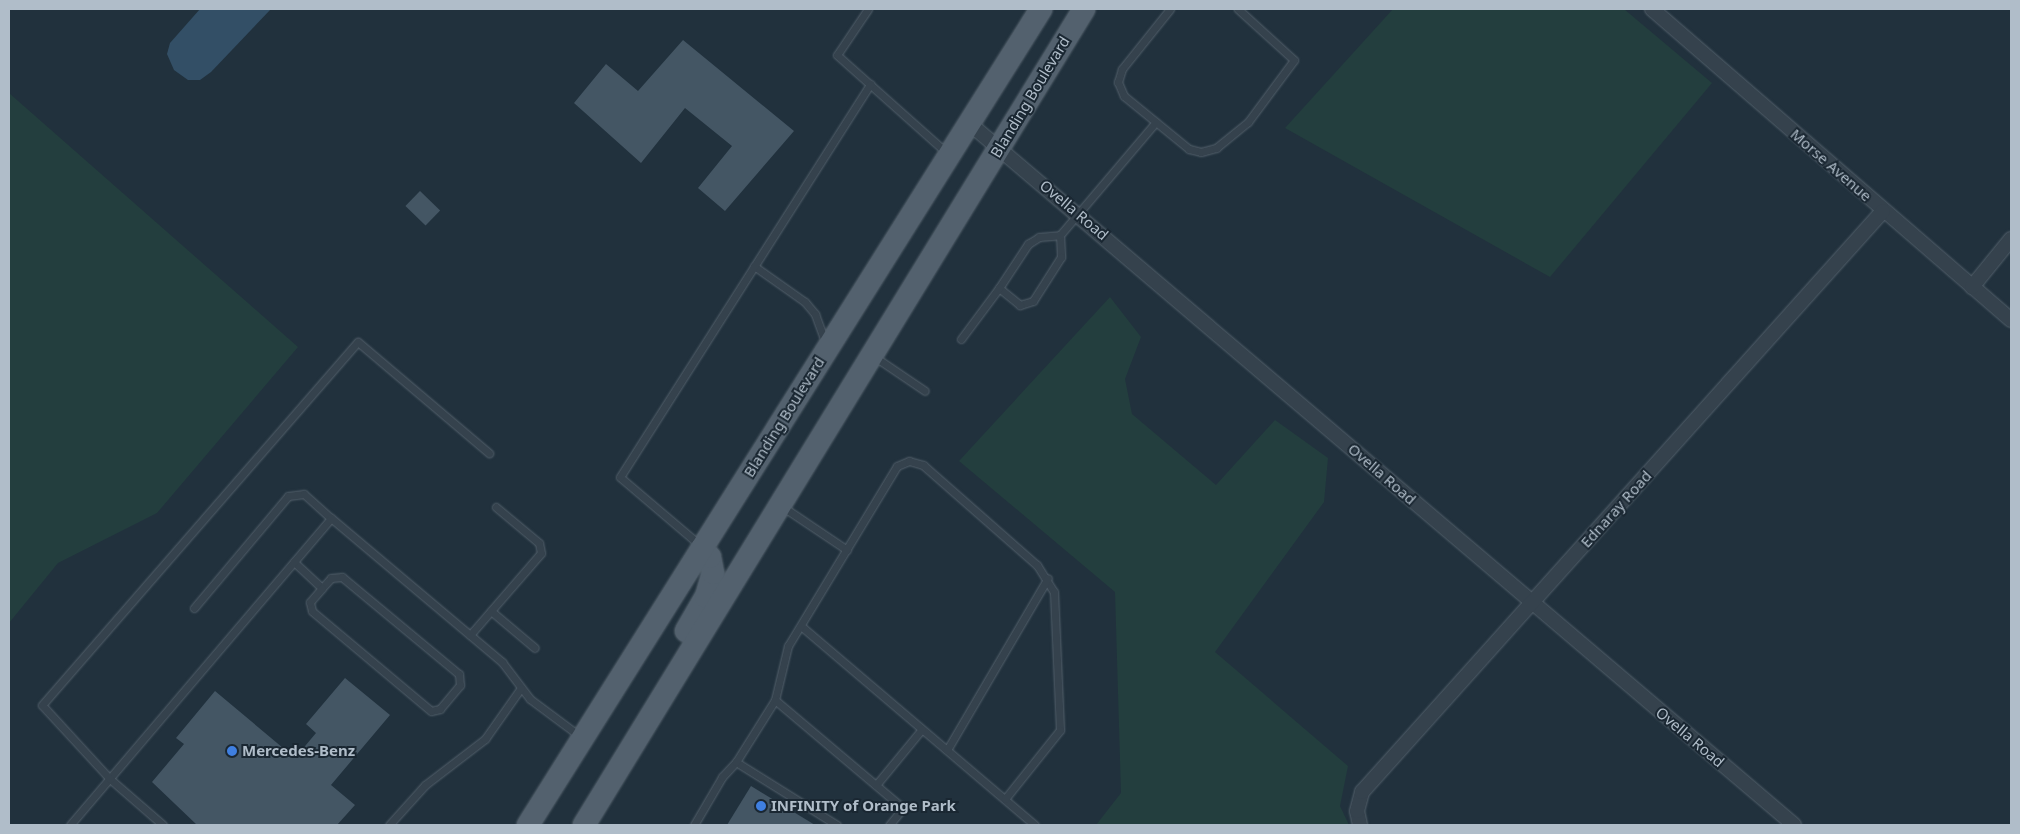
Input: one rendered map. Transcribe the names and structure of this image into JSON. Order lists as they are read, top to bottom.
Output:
{
  "streets": {
    "main road": ["Blanding Boulevard"],
    "street": ["Morse Avenue", "Ovella Road", "Ednaray Road"]
  },
  "crossings": [
    ["Blanding Boulevard", "Ovella Road"],
    ["Morse Avenue", "Ednaray Road"],
    ["Ovella Road", "Ednaray Road"]
  ],
  "places": ["Mercedes-Benz", "INFINITY of Orange Park"]
}
